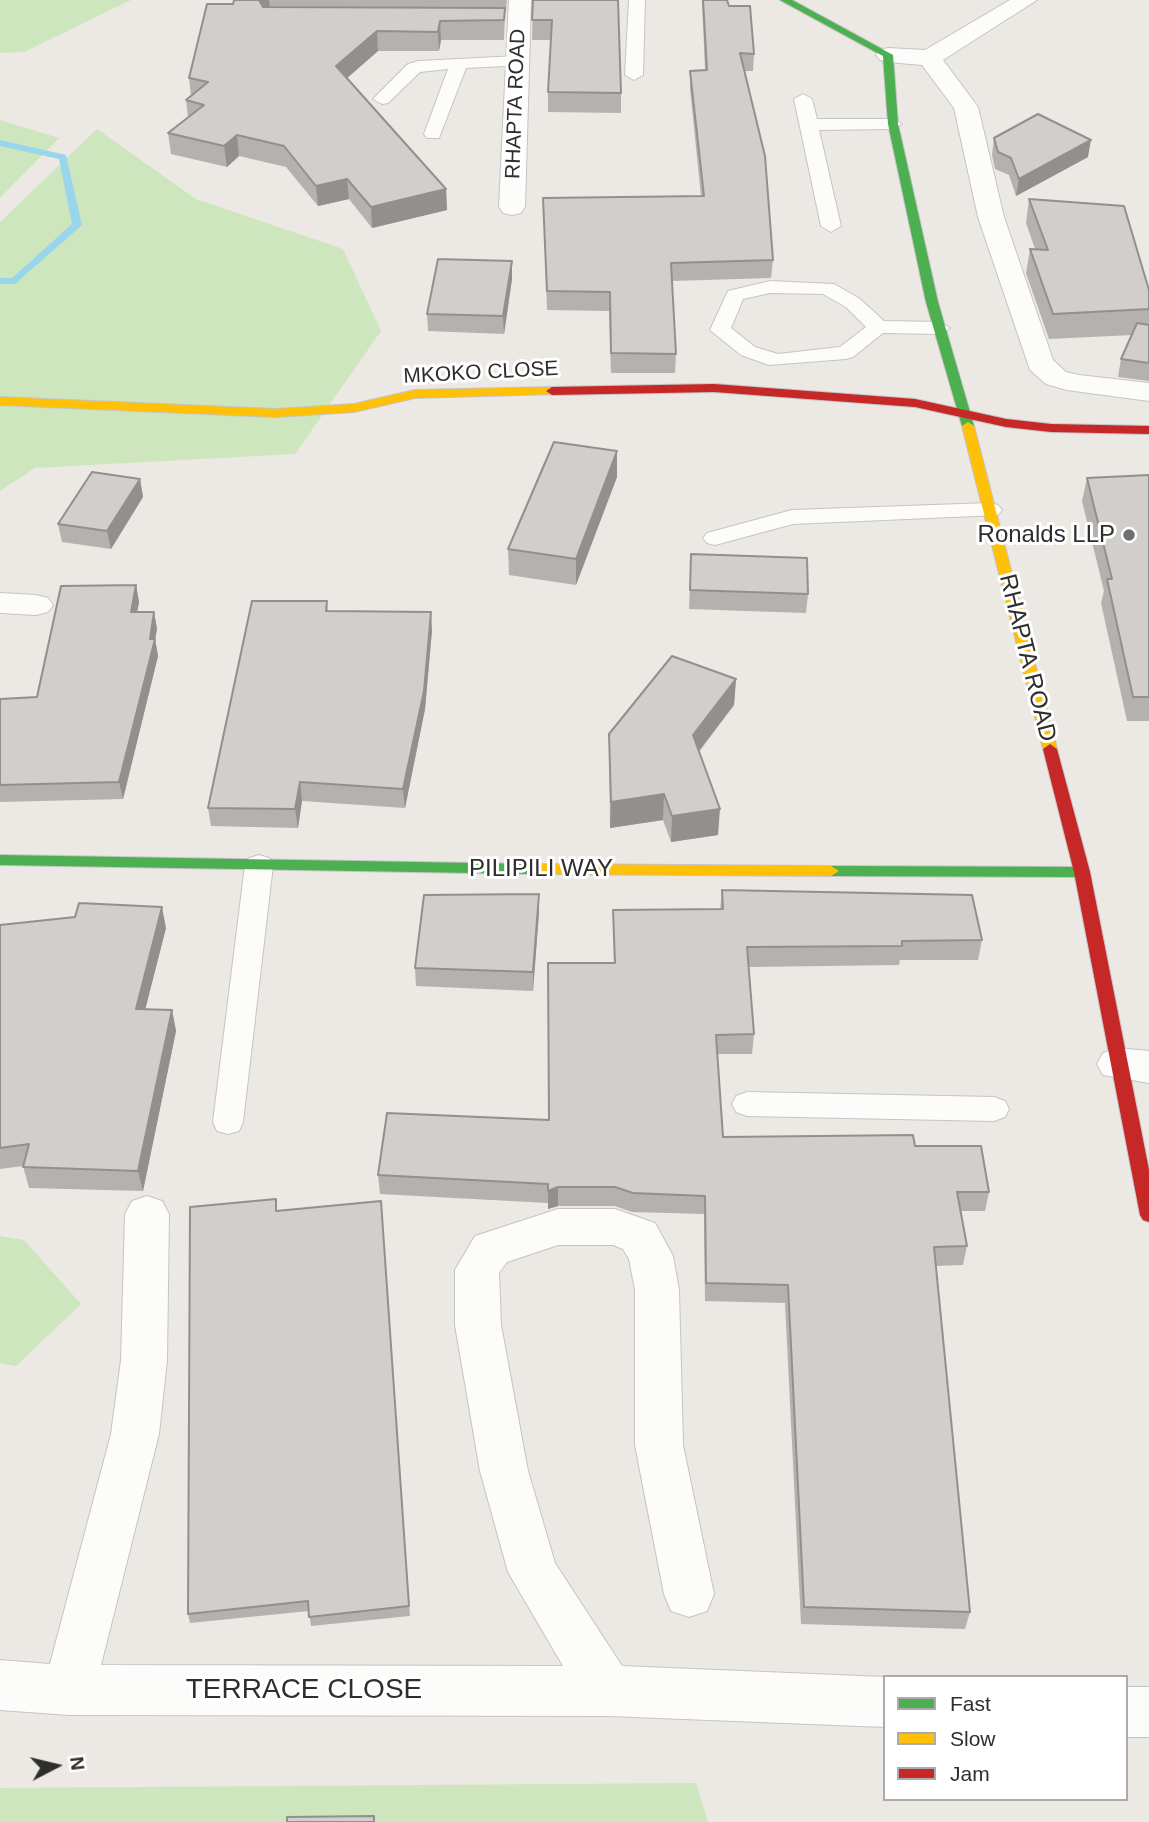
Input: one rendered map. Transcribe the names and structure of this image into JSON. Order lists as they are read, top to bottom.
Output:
{
  "streets": {
    "street": [
      "RHAPTA ROAD",
      "MKOKO CLOSE",
      "PILIPILI WAY",
      "TERRACE CLOSE"
    ]
  },
  "crossings": [
    ["RHAPTA ROAD", "MKOKO CLOSE"],
    ["RHAPTA ROAD", "PILIPILI WAY"]
  ],
  "places": ["Ronalds LLP"],
  "legend": ["Fast", "Slow", "Jam"],
  "north": "right"
}
